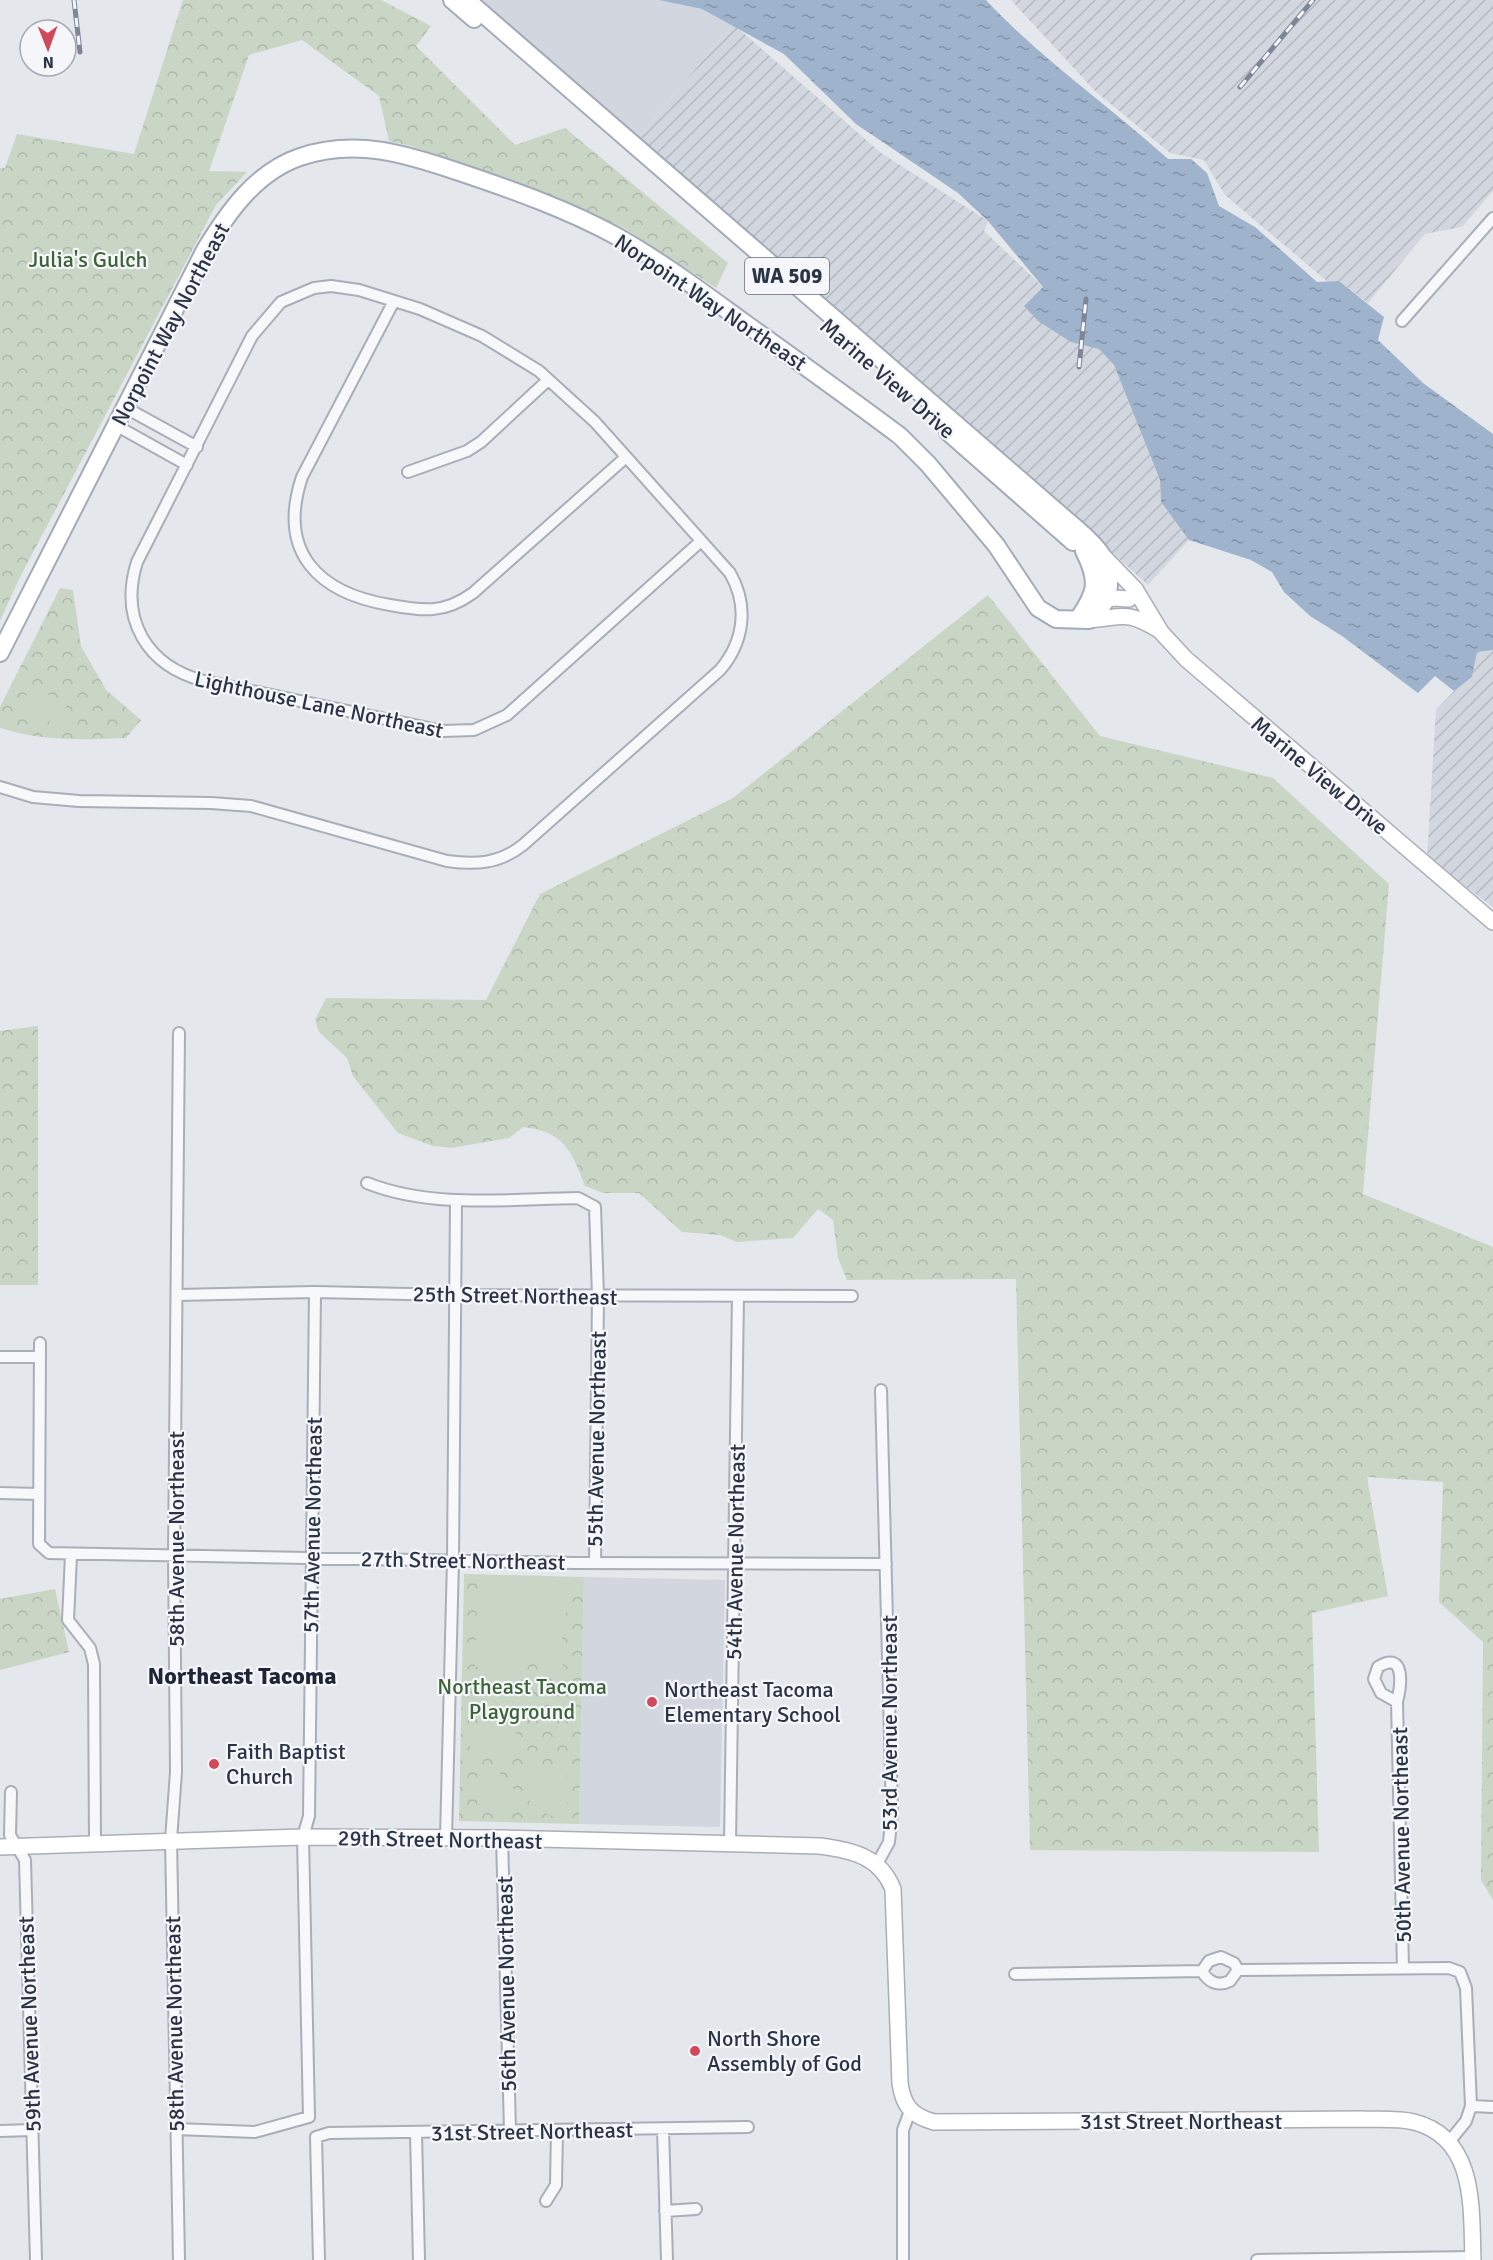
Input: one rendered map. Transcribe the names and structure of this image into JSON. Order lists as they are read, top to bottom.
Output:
{
  "streets": {
    "main road": ["WA 509", "Norpoint Way Northeast", "Marine View Drive"],
    "street": [
      "Lighthouse Lane Northeast",
      "25th Street Northeast",
      "55th Avenue Northeast",
      "57th Avenue Northeast",
      "58th Avenue Northeast",
      "54th Avenue Northeast",
      "27th Street Northeast",
      "53rd Avenue Northeast",
      "50th Avenue Northeast",
      "29th Street Northeast",
      "56th Avenue Northeast",
      "59th Avenue Northeast",
      "31st Street Northeast"
    ]
  },
  "crossings": [
    ["25th Street Northeast", "55th Avenue Northeast"],
    ["25th Street Northeast", "57th Avenue Northeast"],
    ["25th Street Northeast", "58th Avenue Northeast"],
    ["25th Street Northeast", "54th Avenue Northeast"],
    ["55th Avenue Northeast", "27th Street Northeast"],
    ["57th Avenue Northeast", "58th Avenue Northeast"],
    ["57th Avenue Northeast", "27th Street Northeast"],
    ["57th Avenue Northeast", "29th Street Northeast"],
    ["58th Avenue Northeast", "27th Street Northeast"],
    ["58th Avenue Northeast", "29th Street Northeast"],
    ["54th Avenue Northeast", "27th Street Northeast"],
    ["54th Avenue Northeast", "29th Street Northeast"],
    ["27th Street Northeast", "53rd Avenue Northeast"],
    ["53rd Avenue Northeast", "29th Street Northeast"],
    ["53rd Avenue Northeast", "31st Street Northeast"],
    ["29th Street Northeast", "56th Avenue Northeast"],
    ["29th Street Northeast", "59th Avenue Northeast"],
    ["56th Avenue Northeast", "31st Street Northeast"]
  ],
  "districts": ["Northeast Tacoma"],
  "parks": ["Julia's Gulch", "Northeast Tacoma Playground"],
  "places": ["Northeast Tacoma Elementary School", "Faith Baptist Church", "North Shore Assembly of God"],
  "north": "bottom"
}
